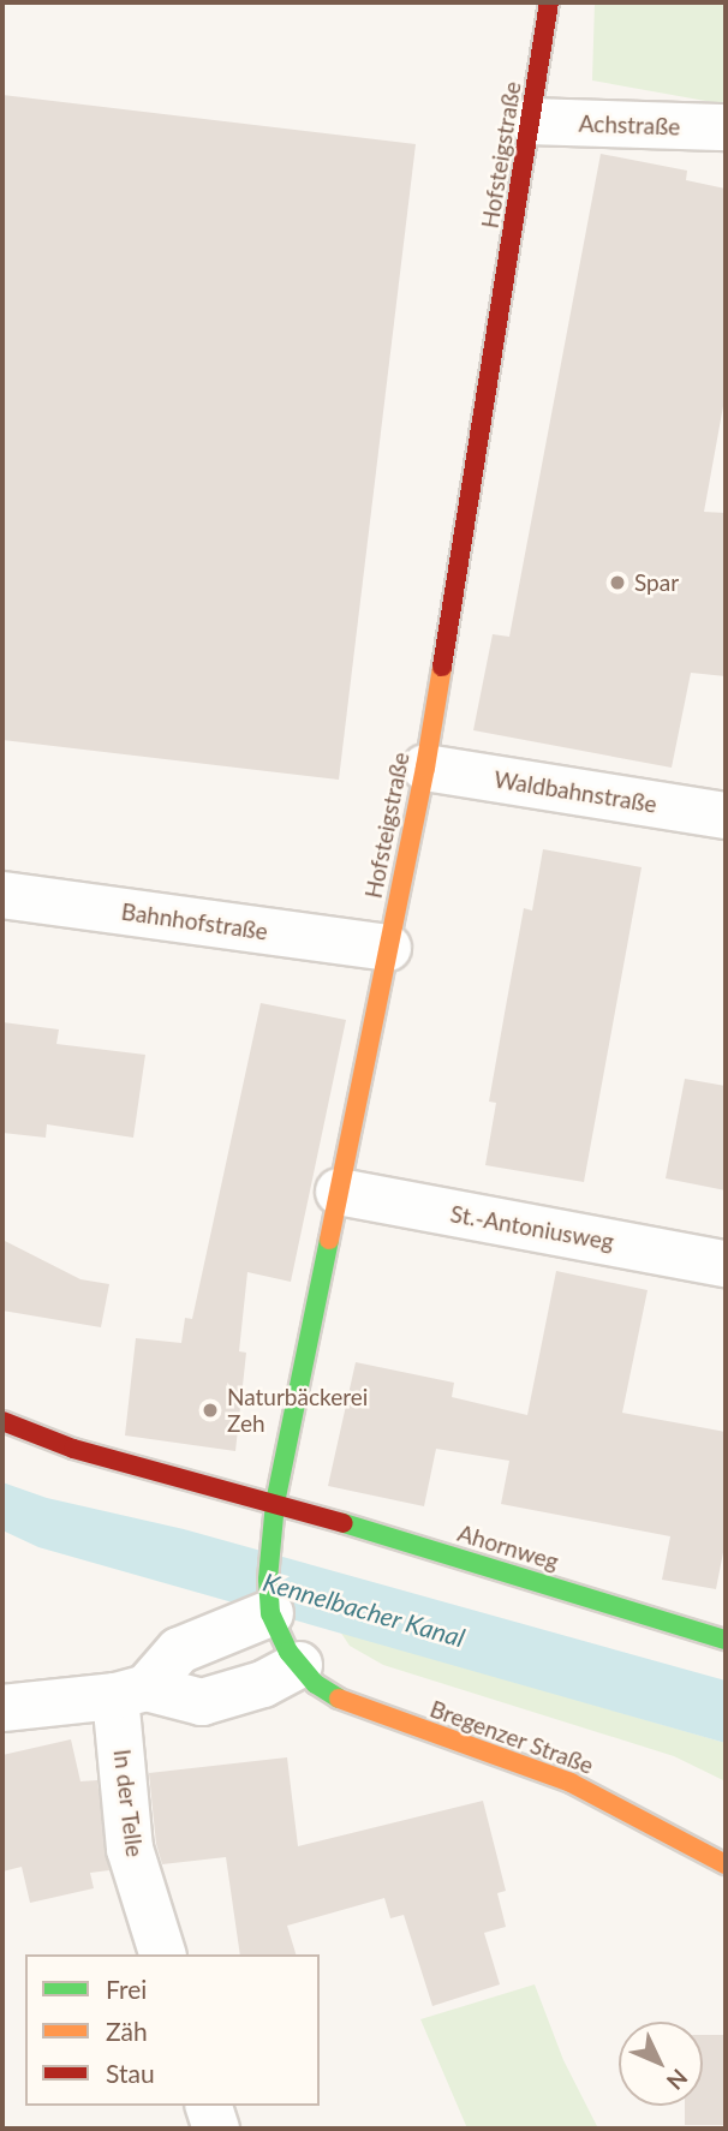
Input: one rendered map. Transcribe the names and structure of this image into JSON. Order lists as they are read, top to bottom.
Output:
{
  "streets": {
    "main road": ["Hofsteigstraße", "Ahornweg", "Bregenzer Straße"],
    "street": [
      "Achstraße",
      "Waldbahnstraße",
      "Bahnhofstraße",
      "St.-Antoniusweg",
      "In der Telle"
    ]
  },
  "crossings": [
    ["Achstraße", "Hofsteigstraße"],
    ["Hofsteigstraße", "Waldbahnstraße"],
    ["Hofsteigstraße", "Bahnhofstraße"],
    ["Hofsteigstraße", "St.-Antoniusweg"],
    ["Hofsteigstraße", "Ahornweg"],
    ["Hofsteigstraße", "Bregenzer Straße"]
  ],
  "water": ["Kennelbacher Kanal"],
  "places": ["Spar", "Naturbäckerei Zeh"],
  "legend": ["Frei", "Zäh", "Stau"],
  "north": "bottom right"
}
